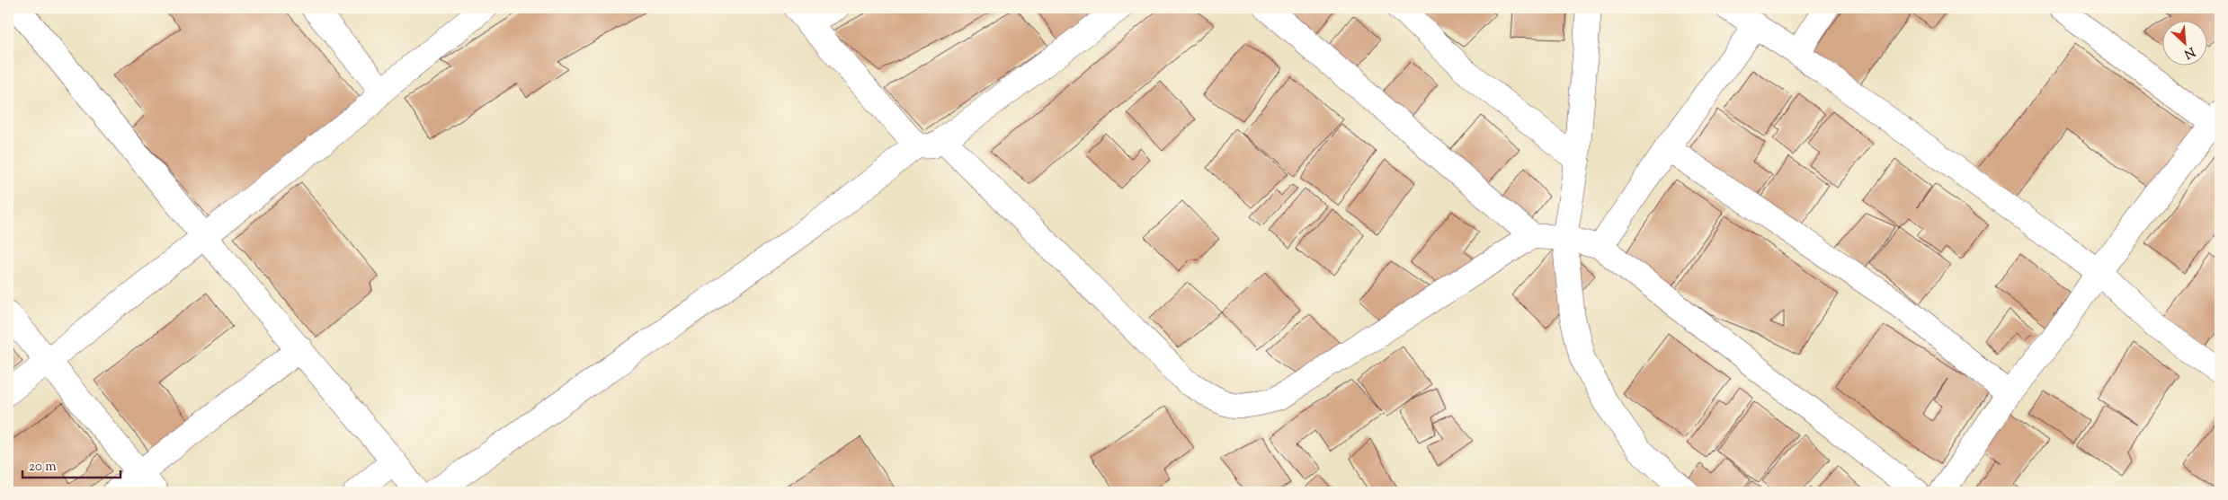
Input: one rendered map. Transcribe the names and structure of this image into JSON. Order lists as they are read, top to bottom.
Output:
{
  "scale_bar": "20 m",
  "north": "bottom right"
}
